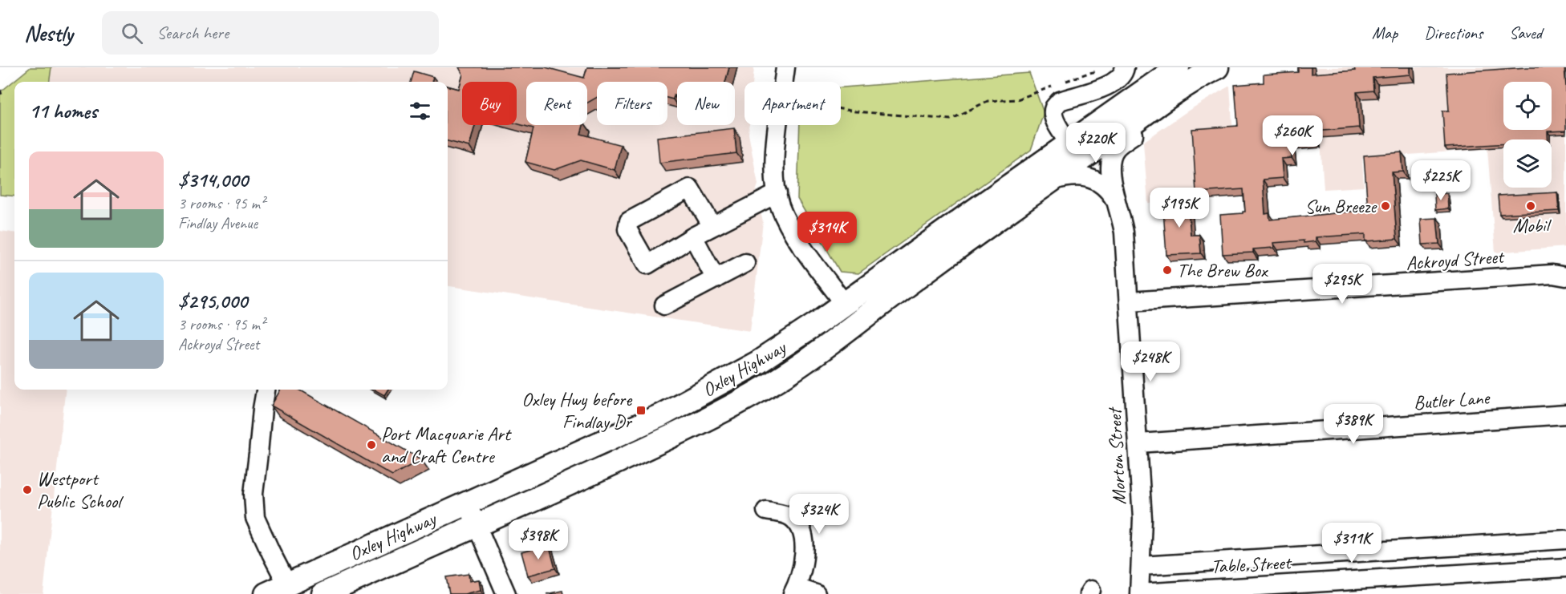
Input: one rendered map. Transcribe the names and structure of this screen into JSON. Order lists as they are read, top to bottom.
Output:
{
  "streets": {
    "main road": ["Oxley Highway"],
    "street": [
      "Ackroyd Street",
      "Butler Lane",
      "Morton Street",
      "Table Street"
    ]
  },
  "crossings": [
    ["Ackroyd Street", "Morton Street"],
    ["Oxley Highway", "Morton Street"],
    ["Butler Lane", "Morton Street"],
    ["Morton Street", "Table Street"]
  ],
  "places": {
    "other": [
      "Sun Breeze",
      "Mobil",
      "The Brew Box",
      "Port Macquarie Art and Craft Centre",
      "Westport Public School"
    ],
    "transit": ["Oxley Hwy before Findlay Dr"]
  },
  "page": {
    "header": "Nestly",
    "search": "Search here",
    "nav": ["Map", "Directions", "Saved"],
    "chip": [
      "Buy",
      "Rent",
      "Filters",
      "New",
      "Apartment"
    ],
    "heading": "11 homes",
    "price": [
      "$260K",
      "$220K",
      "$225K",
      "$195K",
      "$314K",
      "$295K",
      "$248K",
      "$389K",
      "$324K",
      "$398K",
      "$311K"
    ],
    "list": [
      {
        "name": "$314,000",
        "note": "3 rooms · 95 m² · Findlay Avenue"
      },
      {
        "name": "$295,000",
        "note": "3 rooms · 95 m² · Ackroyd Street"
      }
    ]
  }
}
